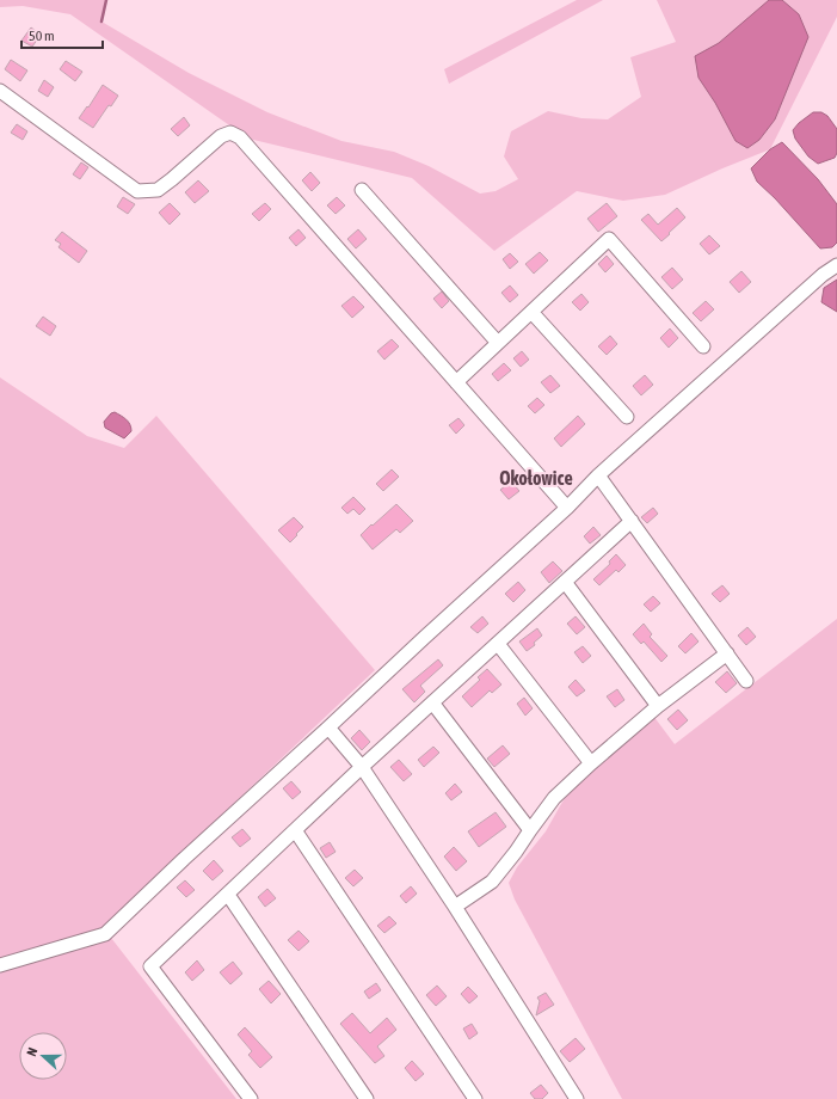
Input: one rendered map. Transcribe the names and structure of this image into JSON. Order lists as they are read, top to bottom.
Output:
{
  "districts": ["Okołowice"],
  "scale_bar": "50 m",
  "north": "left"
}
